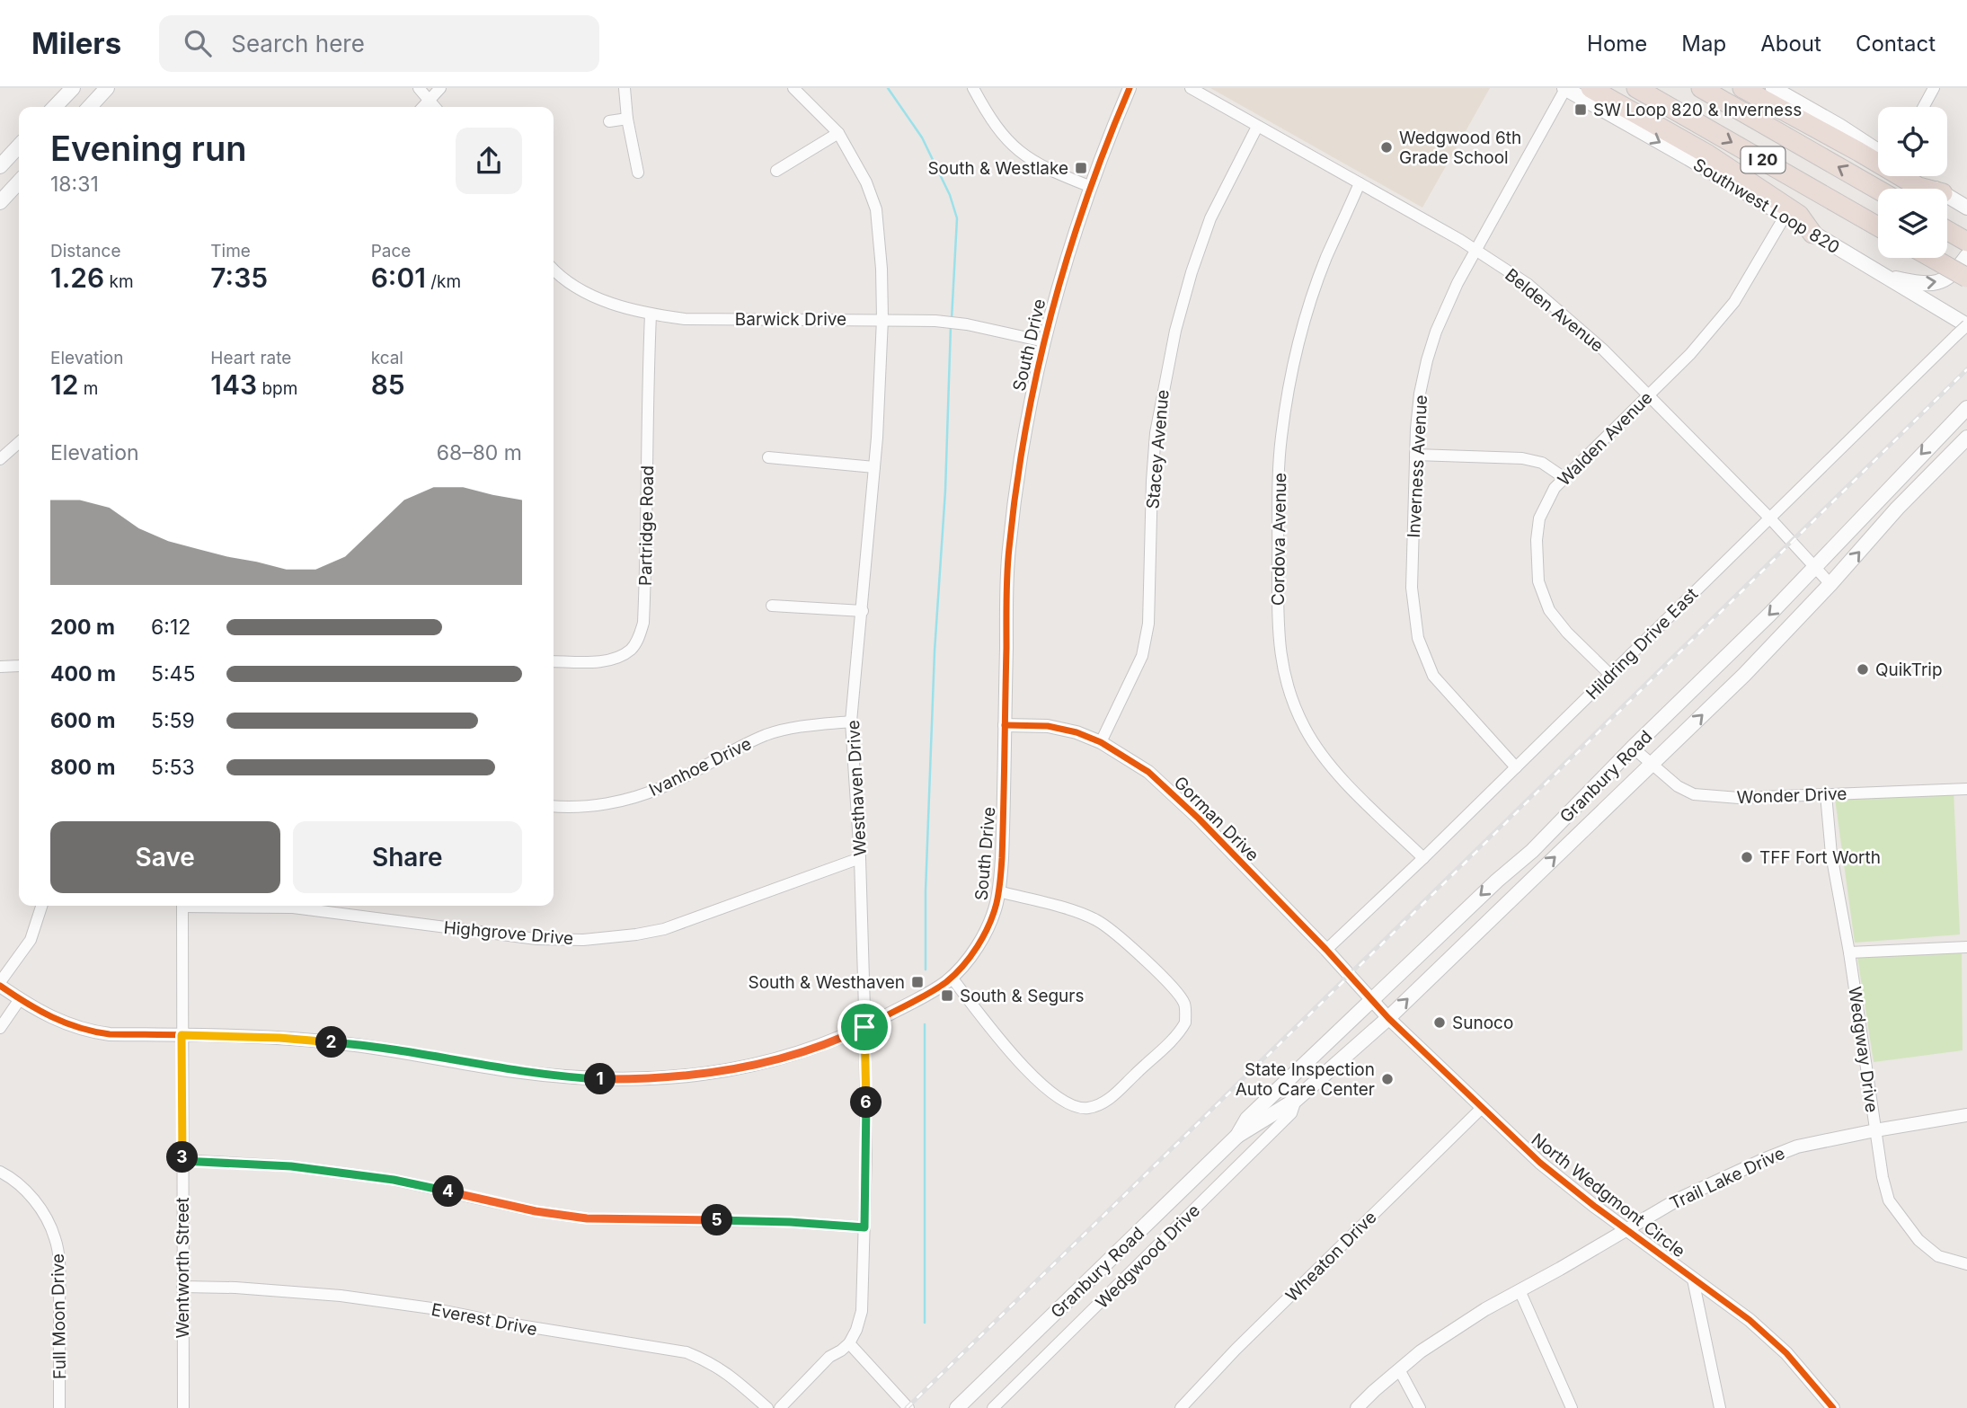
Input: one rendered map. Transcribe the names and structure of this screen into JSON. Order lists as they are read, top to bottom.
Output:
{
  "streets": {
    "highway": ["I 20"],
    "main road": ["Southwest Loop 820", "Granbury Road"],
    "street": [
      "Belden Avenue",
      "Barwick Drive",
      "South Drive",
      "Walden Avenue",
      "Stacey Avenue",
      "Inverness Avenue",
      "Partridge Road",
      "Cordova Avenue",
      "Hildring Drive East",
      "Ivanhoe Drive",
      "Westhaven Drive",
      "Wonder Drive",
      "Gorman Drive",
      "Highgrove Drive",
      "Wedgway Drive",
      "Trail Lake Drive",
      "North Wedgmont Circle",
      "Wedgwood Drive",
      "Wheaton Drive",
      "Wentworth Street",
      "Full Moon Drive",
      "Everest Drive"
    ]
  },
  "crossings": [
    ["Southwest Loop 820", "Walden Avenue"],
    ["Southwest Loop 820", "Inverness Avenue"],
    ["Southwest Loop 820", "Hildring Drive East"],
    ["Belden Avenue", "Walden Avenue"],
    ["Belden Avenue", "Stacey Avenue"],
    ["Belden Avenue", "Inverness Avenue"],
    ["Belden Avenue", "Cordova Avenue"],
    ["Belden Avenue", "Hildring Drive East"],
    ["Belden Avenue", "Granbury Road"],
    ["Barwick Drive", "South Drive"],
    ["Barwick Drive", "Partridge Road"],
    ["Barwick Drive", "Westhaven Drive"],
    ["South Drive", "Westhaven Drive"],
    ["South Drive", "Gorman Drive"],
    ["South Drive", "Wentworth Street"],
    ["Walden Avenue", "Hildring Drive East"],
    ["Stacey Avenue", "Gorman Drive"],
    ["Inverness Avenue", "Hildring Drive East"],
    ["Cordova Avenue", "Hildring Drive East"],
    ["Hildring Drive East", "Gorman Drive"],
    ["Ivanhoe Drive", "Westhaven Drive"],
    ["Granbury Road", "Wonder Drive"],
    ["Granbury Road", "Gorman Drive"],
    ["Granbury Road", "North Wedgmont Circle"],
    ["Granbury Road", "Wedgwood Drive"],
    ["Westhaven Drive", "Highgrove Drive"],
    ["Wonder Drive", "Wedgway Drive"],
    ["Gorman Drive", "North Wedgmont Circle"],
    ["Wedgway Drive", "Trail Lake Drive"],
    ["Trail Lake Drive", "North Wedgmont Circle"],
    ["North Wedgmont Circle", "Wheaton Drive"],
    ["Wentworth Street", "Everest Drive"]
  ],
  "one_way": ["Southwest Loop 820"],
  "places": {
    "transit": [
      "SW Loop 820 & Inverness",
      "South & Westlake",
      "South & Westhaven",
      "South & Segurs"
    ],
    "other": [
      "Wedgwood 6th Grade School",
      "QuikTrip",
      "TFF Fort Worth",
      "Sunoco",
      "State Inspection Auto Care Center"
    ]
  },
  "page": {
    "header": "Milers",
    "search": "Search here",
    "nav": [
      "Home",
      "Map",
      "About",
      "Contact"
    ],
    "heading": ["Evening run", "18:31"],
    "stats": [
      ["Distance", "1.26 km"],
      ["Time", "7:35"],
      ["Pace", "6:01 /km"],
      ["Elevation", "12 m"],
      ["Heart rate", "143 bpm"],
      ["kcal", "85"]
    ],
    "chart": ["Elevation", "68–80 m"],
    "list": [
      {
        "name": "200 m",
        "note": "6:12"
      },
      {
        "name": "400 m",
        "note": "5:45"
      },
      {
        "name": "600 m",
        "note": "5:59"
      },
      {
        "name": "800 m",
        "note": "5:53"
      }
    ],
    "buttons": ["Save", "Share"],
    "pins": [
      "2",
      "1",
      "6",
      "3",
      "4",
      "5"
    ]
  }
}
